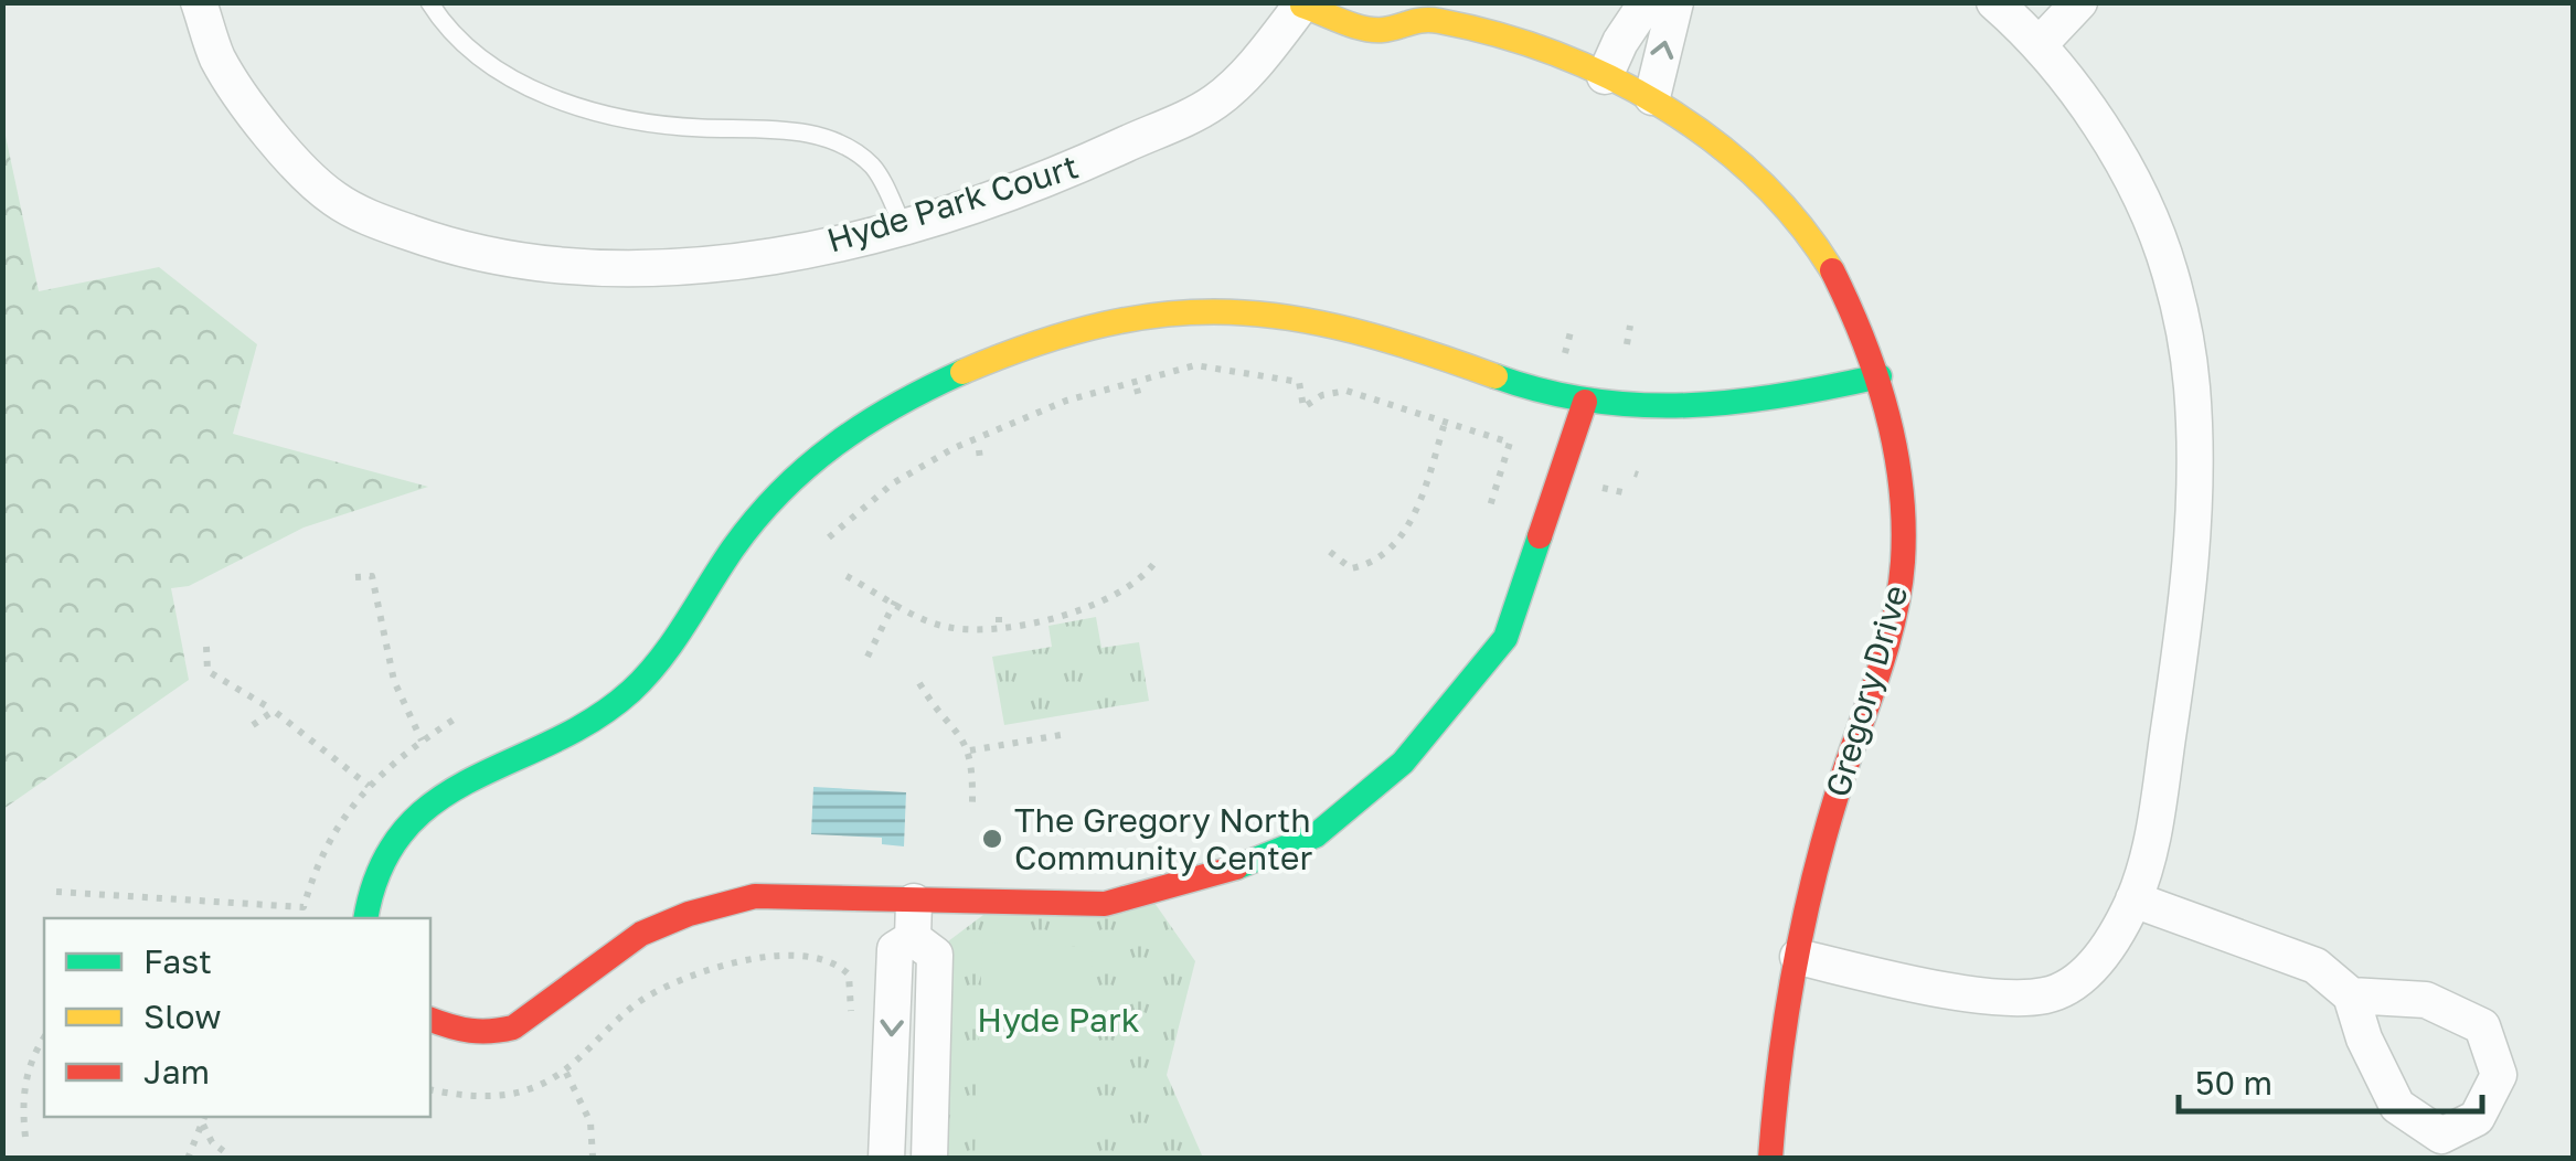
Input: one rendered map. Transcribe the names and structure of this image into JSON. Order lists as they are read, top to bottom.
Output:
{
  "streets": {
    "street": ["Hyde Park Court", "Gregory Drive"]
  },
  "crossings": [
    ["Hyde Park Court", "Gregory Drive"]
  ],
  "parks": ["Hyde Park"],
  "places": ["The Gregory North Community Center"],
  "legend": ["Fast", "Slow", "Jam"],
  "scale_bar": "50 m"
}
